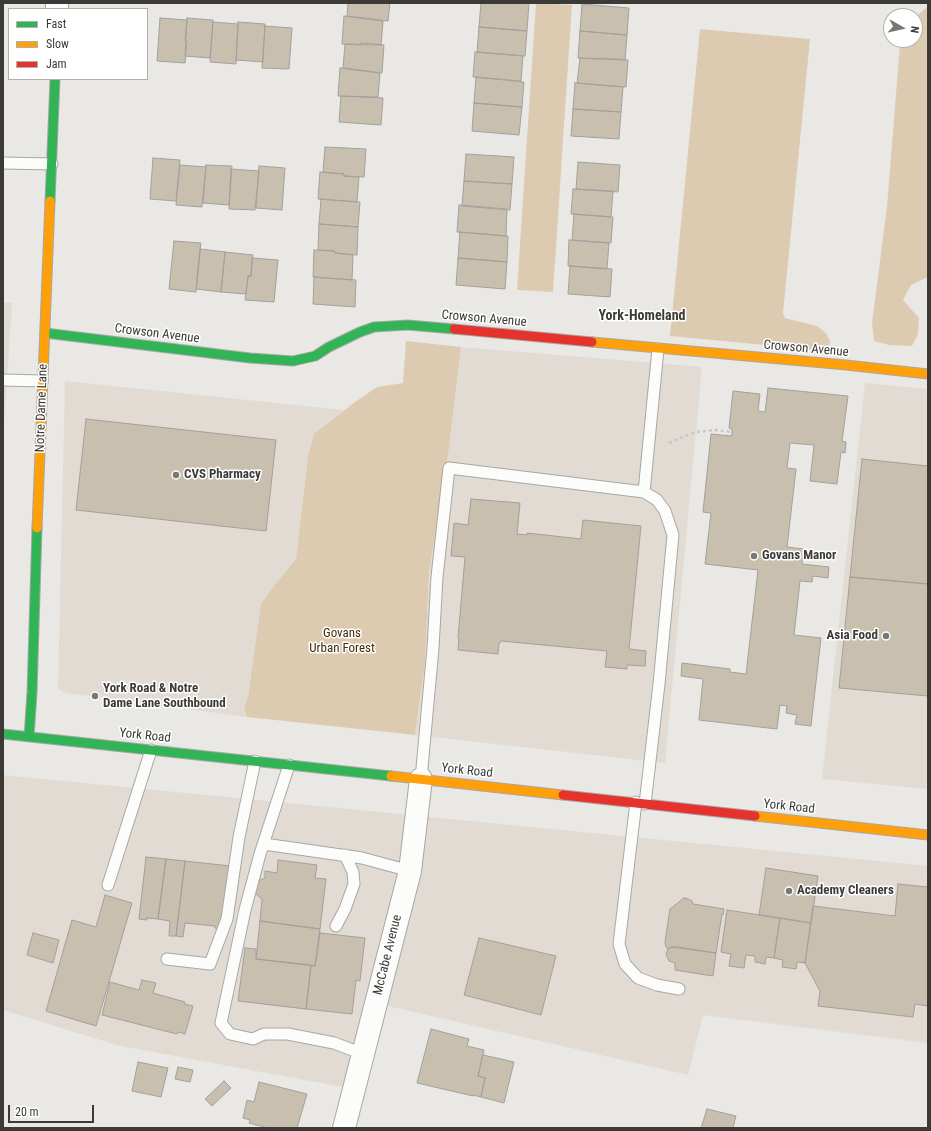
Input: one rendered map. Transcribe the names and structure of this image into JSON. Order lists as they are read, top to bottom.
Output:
{
  "streets": {
    "street": [
      "Crowson Avenue",
      "Notre Dame Lane",
      "York Road",
      "McCabe Avenue"
    ]
  },
  "crossings": [
    ["Crowson Avenue", "Notre Dame Lane"],
    ["Notre Dame Lane", "York Road"],
    ["York Road", "McCabe Avenue"]
  ],
  "districts": ["York-Homeland"],
  "parks": ["Govans Urban Forest"],
  "places": [
    "CVS Pharmacy",
    "Govans Manor",
    "Asia Food",
    "York Road & Notre Dame Lane Southbound",
    "Academy Cleaners"
  ],
  "legend": ["Fast", "Slow", "Jam"],
  "scale_bar": "20 m",
  "north": "right"
}
